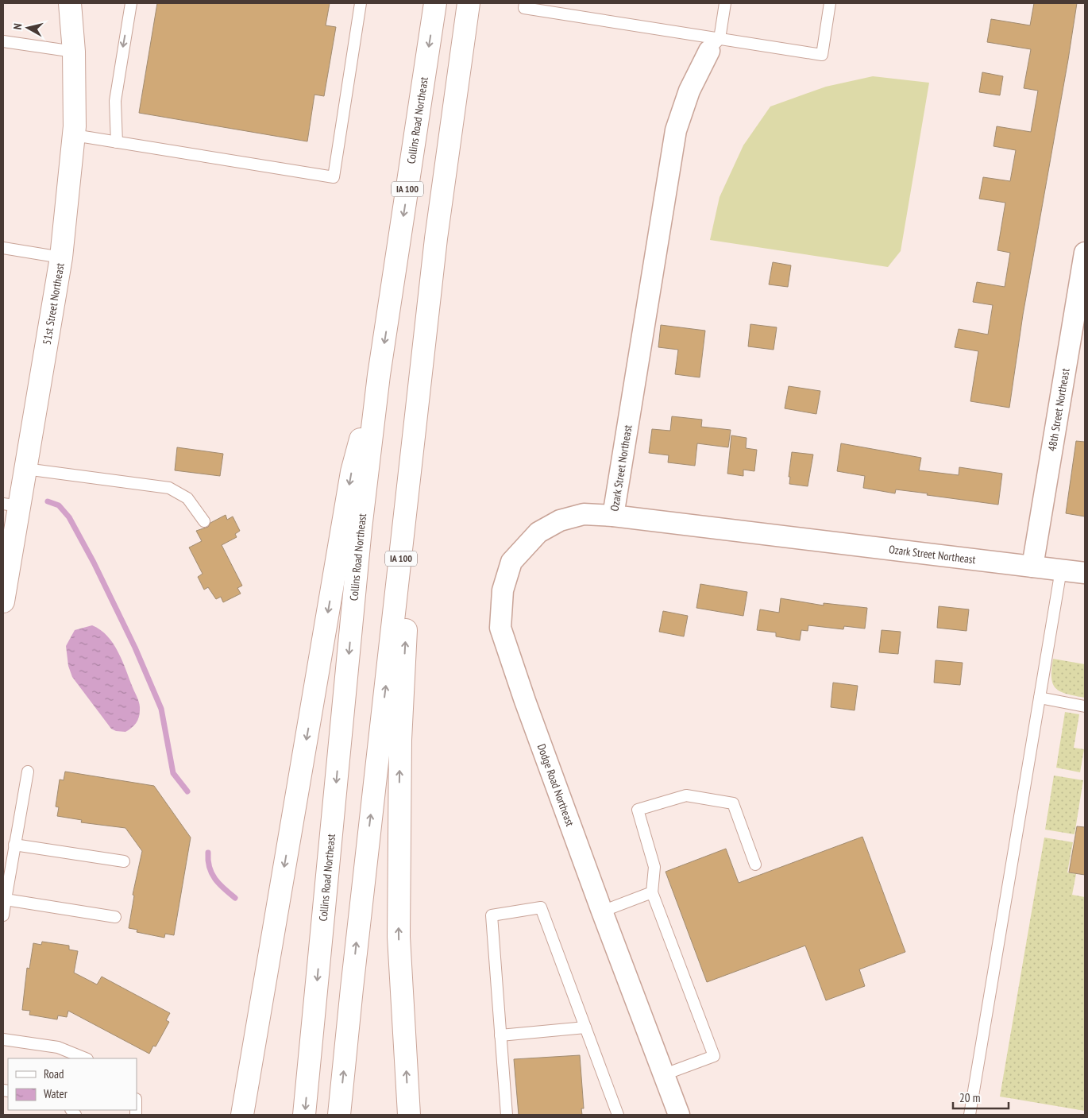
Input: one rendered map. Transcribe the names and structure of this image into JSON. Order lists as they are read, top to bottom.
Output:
{
  "streets": {
    "main road": ["Collins Road Northeast", "IA 100", "51st Street Northeast"],
    "street": ["48th Street Northeast", "Ozark Street Northeast", "Dodge Road Northeast"]
  },
  "crossings": [
    ["48th Street Northeast", "Ozark Street Northeast"],
    ["Ozark Street Northeast", "Dodge Road Northeast"]
  ],
  "legend": ["Road", "Water"],
  "scale_bar": "20 m",
  "north": "left"
}
